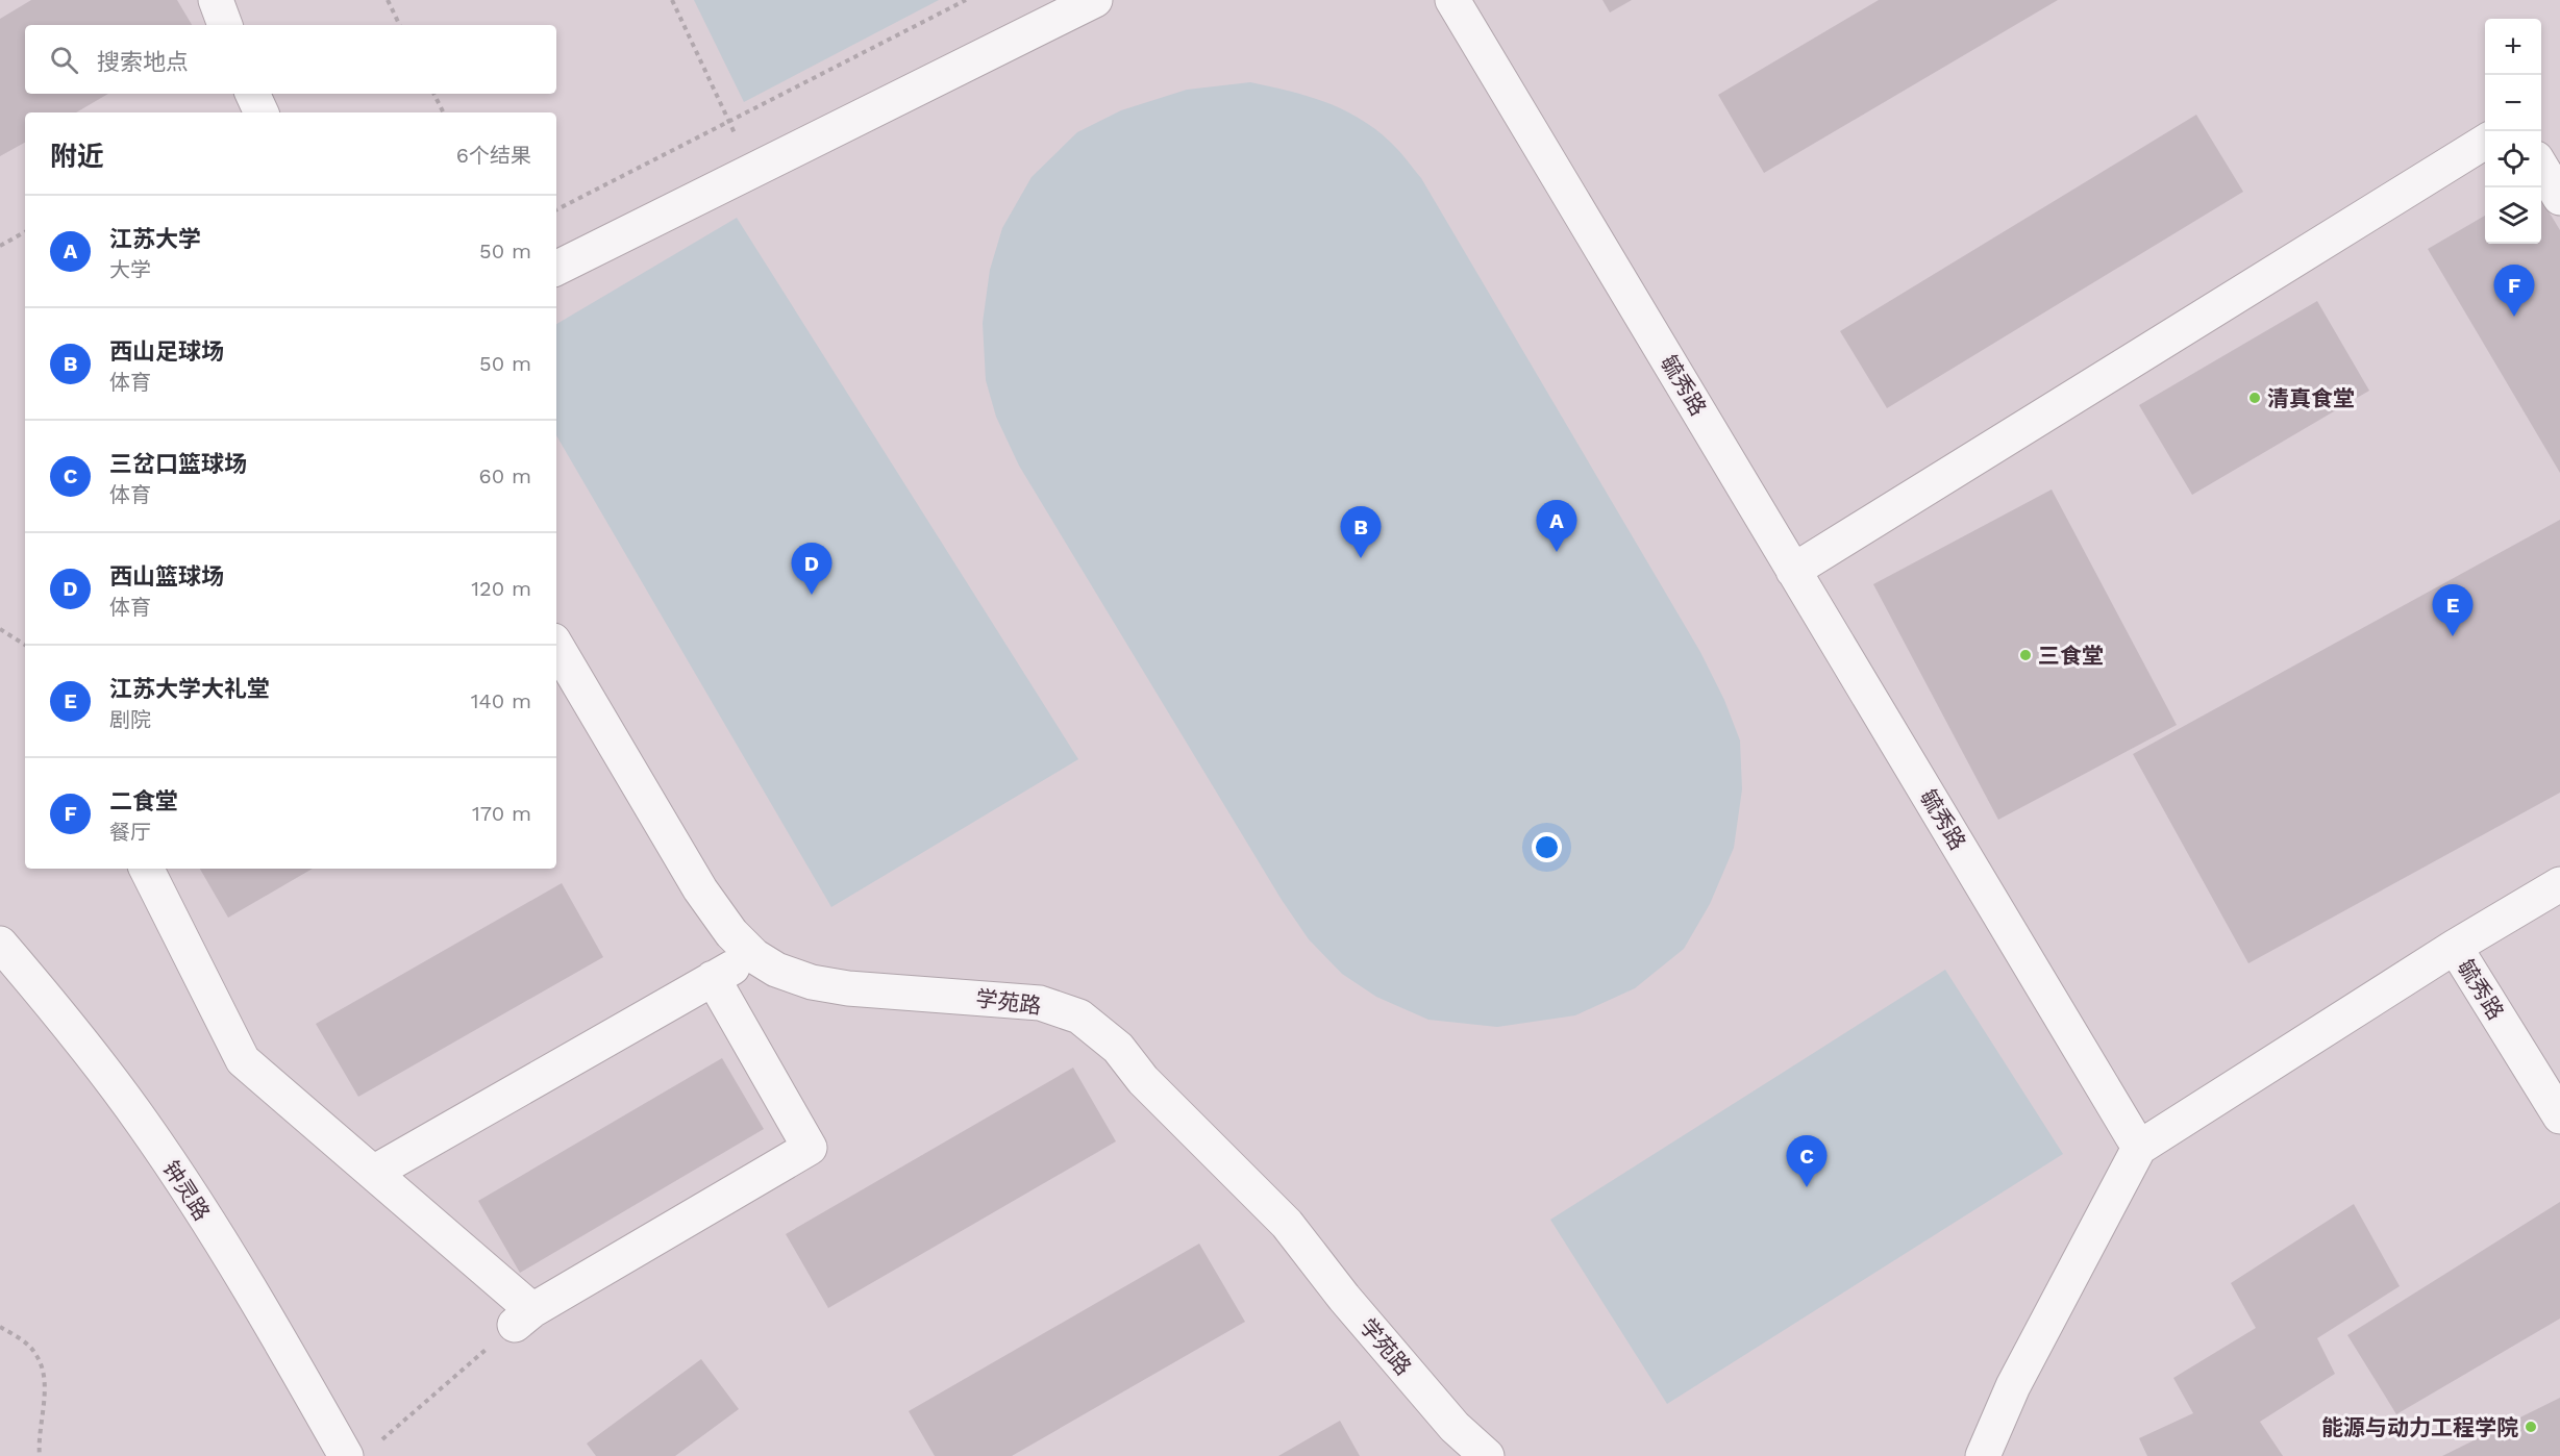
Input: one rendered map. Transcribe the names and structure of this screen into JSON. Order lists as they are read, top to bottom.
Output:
{
  "streets": {
    "lane": ["毓秀路", "学苑路", "钟灵路"]
  },
  "places": ["清真食堂", "三食堂", "能源与动力工程学院"],
  "page": {
    "map_buttons": ["+", "−"],
    "search": "搜索地点",
    "heading": ["附近", "6个结果"],
    "list": [
      {
        "mark": "A",
        "name": "江苏大学",
        "note": "大学",
        "value": "50 m"
      },
      {
        "mark": "B",
        "name": "西山足球场",
        "note": "体育",
        "value": "50 m"
      },
      {
        "mark": "C",
        "name": "三岔口篮球场",
        "note": "体育",
        "value": "60 m"
      },
      {
        "mark": "D",
        "name": "西山篮球场",
        "note": "体育",
        "value": "120 m"
      },
      {
        "mark": "E",
        "name": "江苏大学大礼堂",
        "note": "剧院",
        "value": "140 m"
      },
      {
        "mark": "F",
        "name": "二食堂",
        "note": "餐厅",
        "value": "170 m"
      }
    ],
    "pins": [
      "F",
      "A",
      "B",
      "D",
      "E",
      "C"
    ]
  }
}
